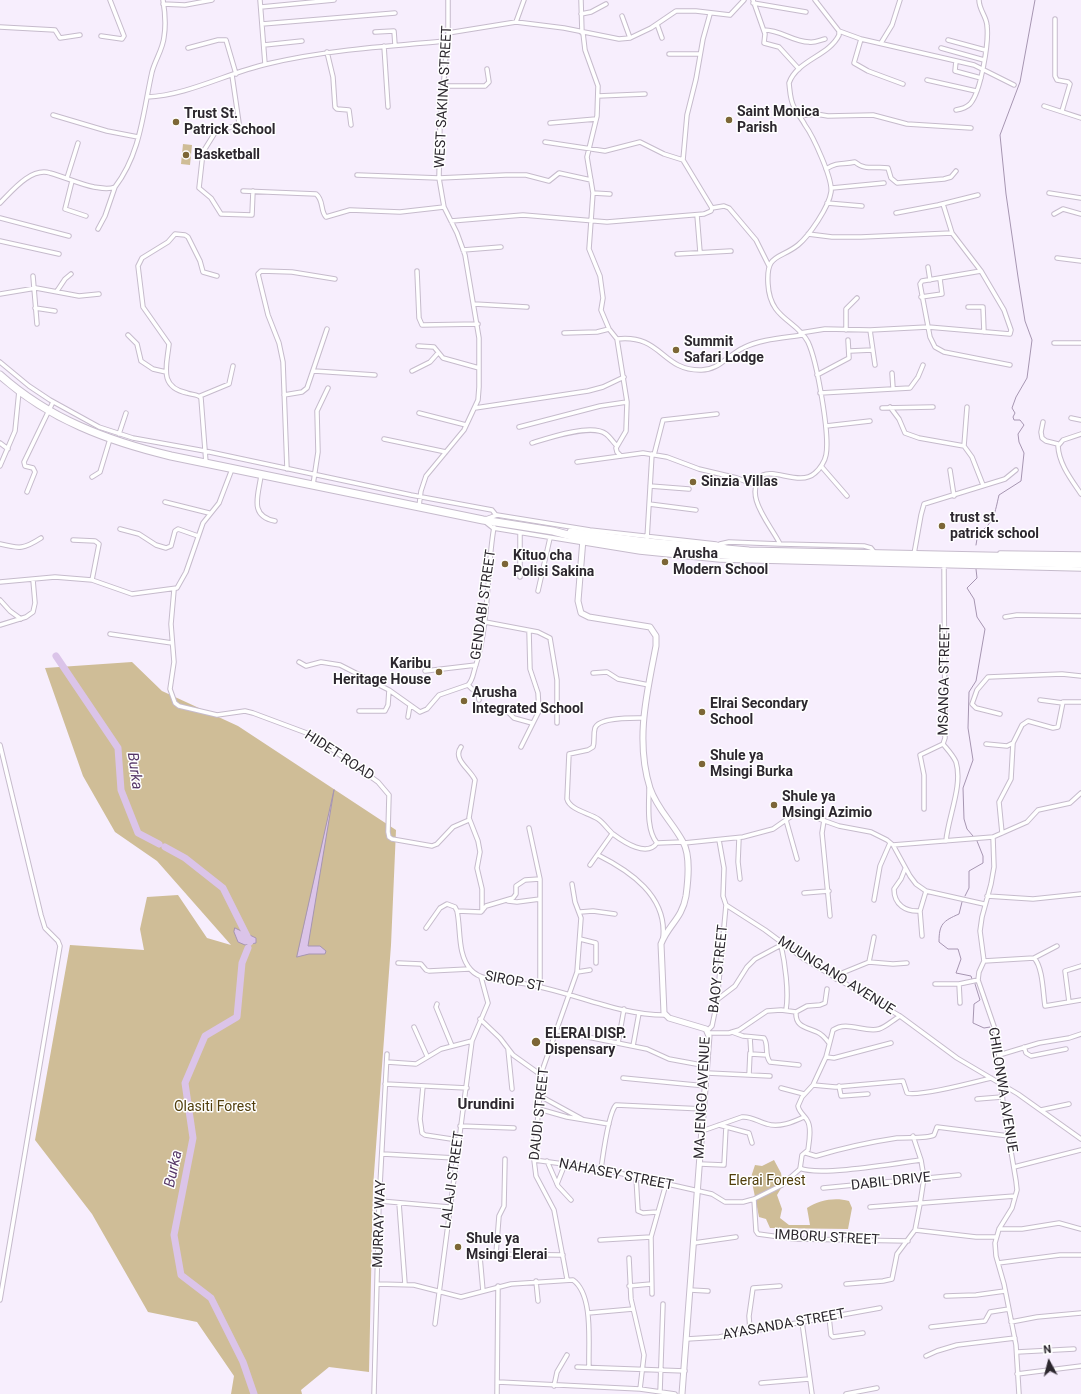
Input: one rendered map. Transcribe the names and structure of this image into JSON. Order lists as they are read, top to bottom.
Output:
{
  "streets": {
    "street": [
      "WEST SAKINA STREET",
      "GENDABI STREET",
      "MSANGA STREET",
      "HIDET ROAD",
      "BAOY STREET",
      "MUUNGANO AVENUE",
      "SIROP ST",
      "CHILONWA AVENUE",
      "MAJENGO AVENUE",
      "DAUDI STREET",
      "NAHASEY STREET",
      "LALAJI STREET",
      "DABIL DRIVE",
      "MURRAY WAY",
      "IMBORU STREET",
      "AYASANDA STREET"
    ]
  },
  "crossings": [
    ["BAOY STREET", "MUUNGANO AVENUE"],
    ["BAOY STREET", "MAJENGO AVENUE"],
    ["MUUNGANO AVENUE", "CHILONWA AVENUE"],
    ["SIROP ST", "MAJENGO AVENUE"],
    ["SIROP ST", "DAUDI STREET"],
    ["SIROP ST", "LALAJI STREET"],
    ["MAJENGO AVENUE", "NAHASEY STREET"],
    ["MAJENGO AVENUE", "AYASANDA STREET"],
    ["DAUDI STREET", "NAHASEY STREET"],
    ["NAHASEY STREET", "IMBORU STREET"]
  ],
  "districts": ["Urundini"],
  "water": ["Burka"],
  "parks": ["Olasiti Forest", "Elerai Forest"],
  "places": [
    "Saint Monica Parish",
    "Trust St. Patrick School",
    "Basketball",
    "Summit Safari Lodge",
    "Sinzia Villas",
    "trust st. patrick school",
    "Arusha Modern School",
    "Kituo cha Polisi Sakina",
    "Karibu Heritage House",
    "Arusha Integrated School",
    "Elrai Secondary School",
    "Shule ya Msingi Burka",
    "Shule ya Msingi Azimio",
    "ELERAI DISP. Dispensary",
    "Shule ya Msingi Elerai"
  ],
  "north": "top"
}
